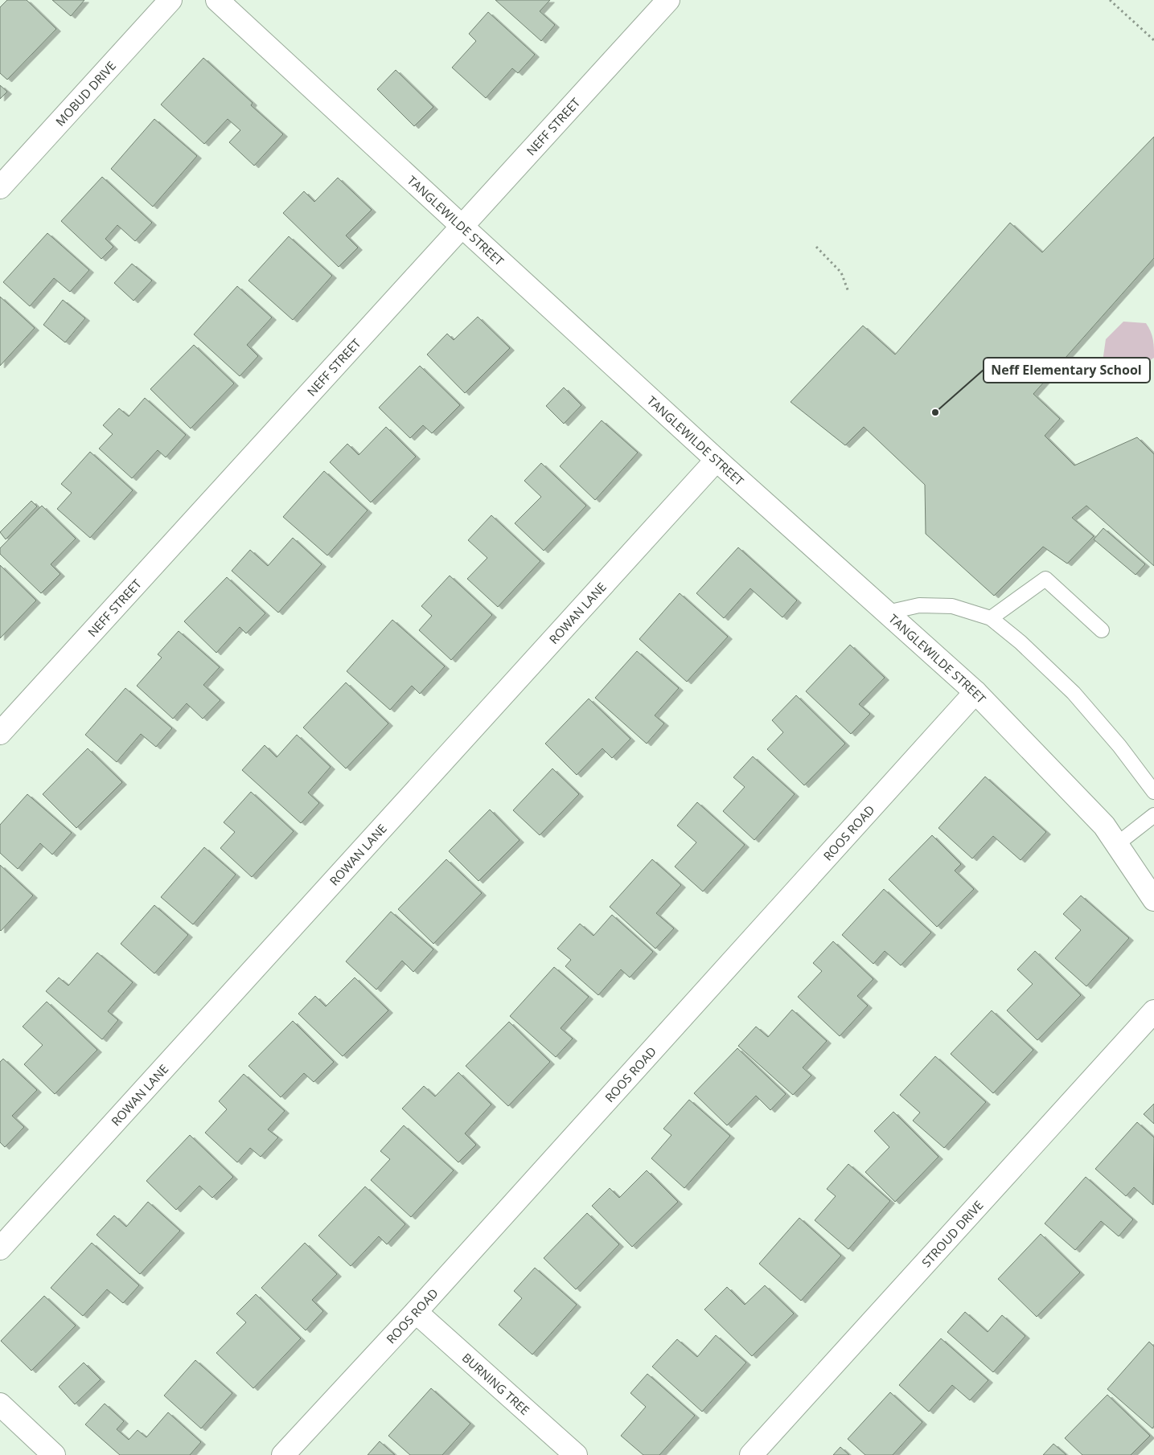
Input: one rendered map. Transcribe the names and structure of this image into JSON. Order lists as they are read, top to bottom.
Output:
{
  "streets": {
    "street": [
      "MOBUD DRIVE",
      "NEFF STREET",
      "TANGLEWILDE STREET",
      "ROWAN LANE",
      "ROOS ROAD",
      "STROUD DRIVE",
      "BURNING TREE"
    ]
  },
  "crossings": [
    ["NEFF STREET", "TANGLEWILDE STREET"],
    ["TANGLEWILDE STREET", "ROWAN LANE"],
    ["TANGLEWILDE STREET", "ROOS ROAD"],
    ["ROOS ROAD", "BURNING TREE"]
  ],
  "places": ["Neff Elementary School"]
}
